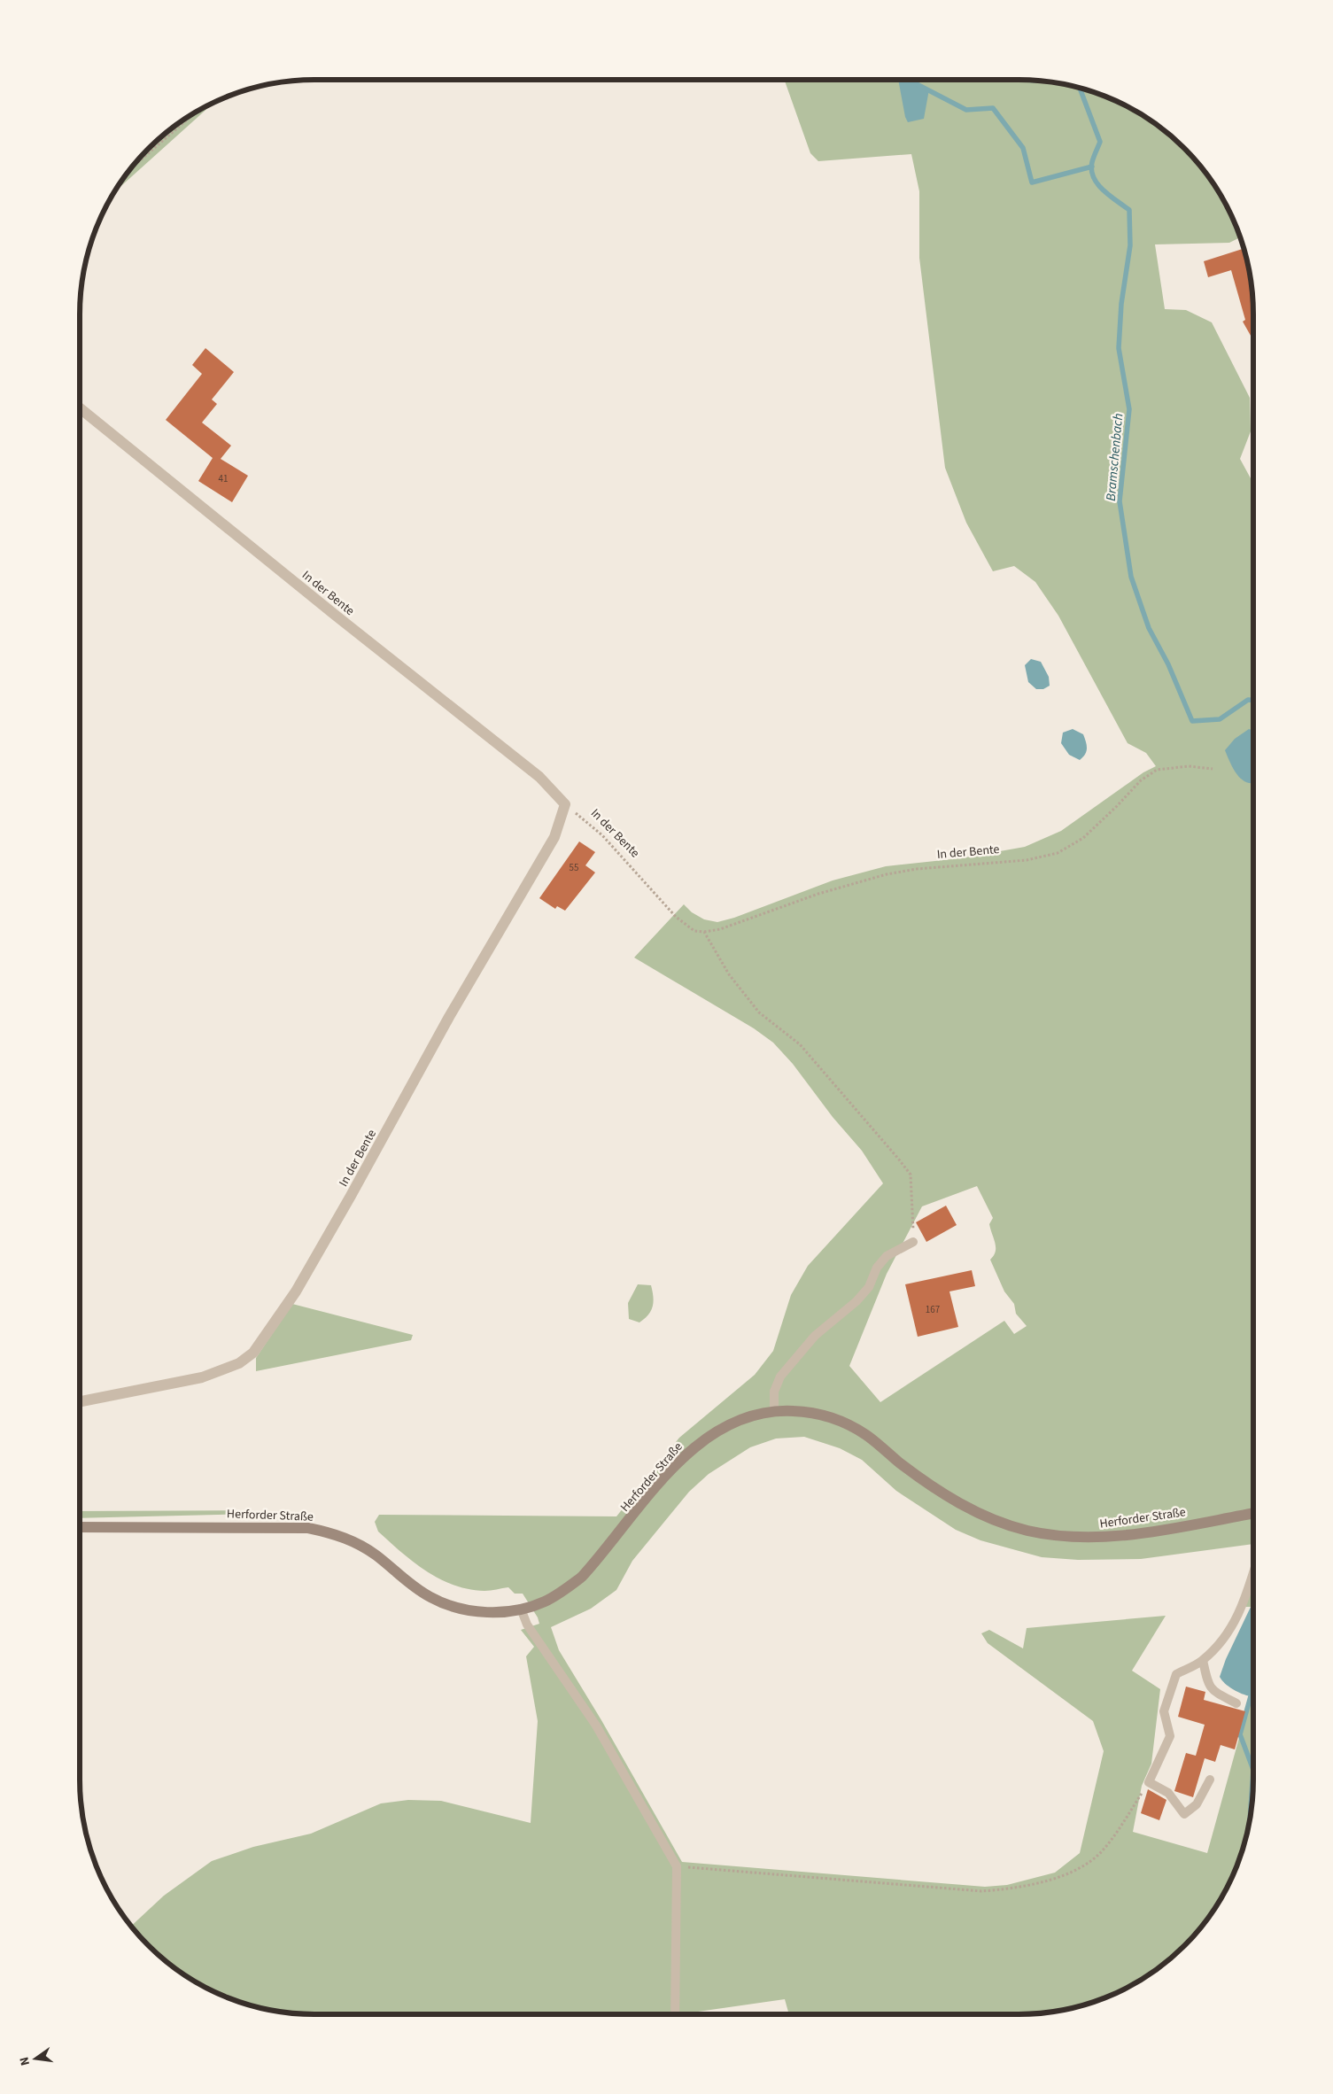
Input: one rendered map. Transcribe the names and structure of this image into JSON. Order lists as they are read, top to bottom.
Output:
{
  "streets": {
    "main road": ["Herforder Straße"],
    "street": ["In der Bente"]
  },
  "water": ["Bramschenbach"],
  "house_numbers": ["41", "55", "167"],
  "north": "left"
}
